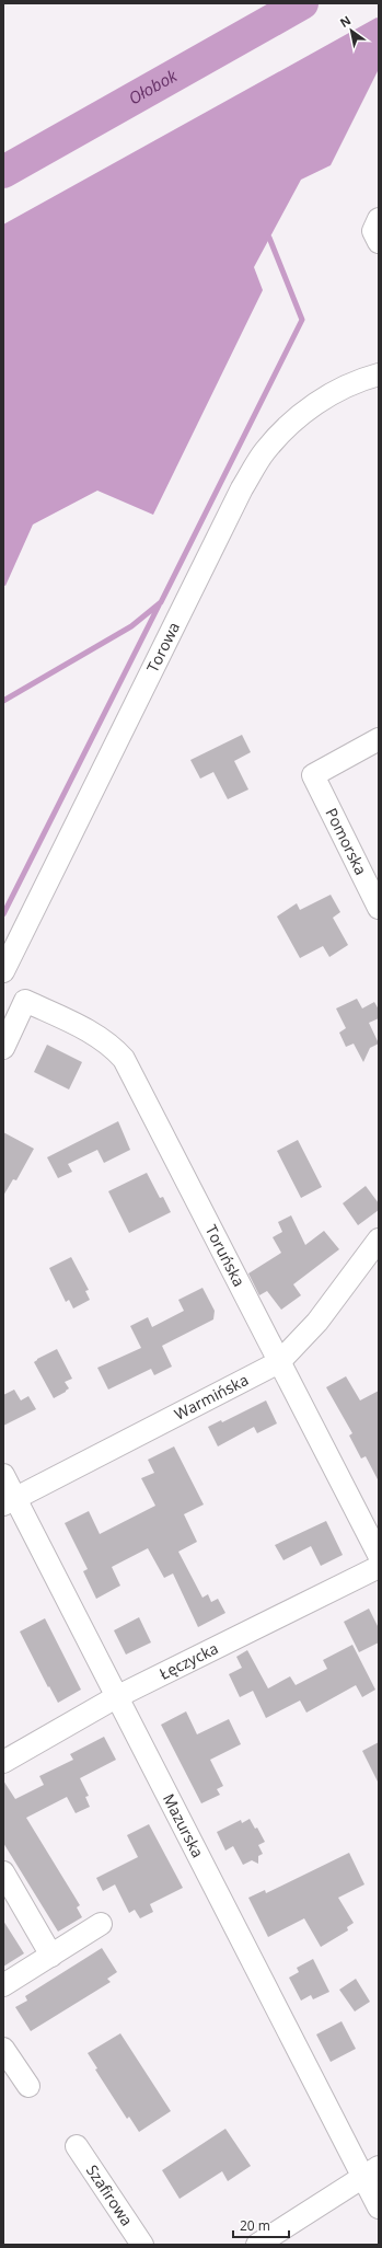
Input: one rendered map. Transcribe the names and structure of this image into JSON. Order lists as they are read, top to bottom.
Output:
{
  "streets": {
    "street": [
      "Torowa",
      "Pomorska",
      "Toruńska",
      "Warmińska",
      "Łęczycka",
      "Mazurska",
      "Szafirowa"
    ]
  },
  "crossings": [
    ["Toruńska", "Warmińska"],
    ["Warmińska", "Mazurska"],
    ["Łęczycka", "Mazurska"]
  ],
  "water": ["Ołobok"],
  "scale_bar": "20 m",
  "north": "top left"
}
